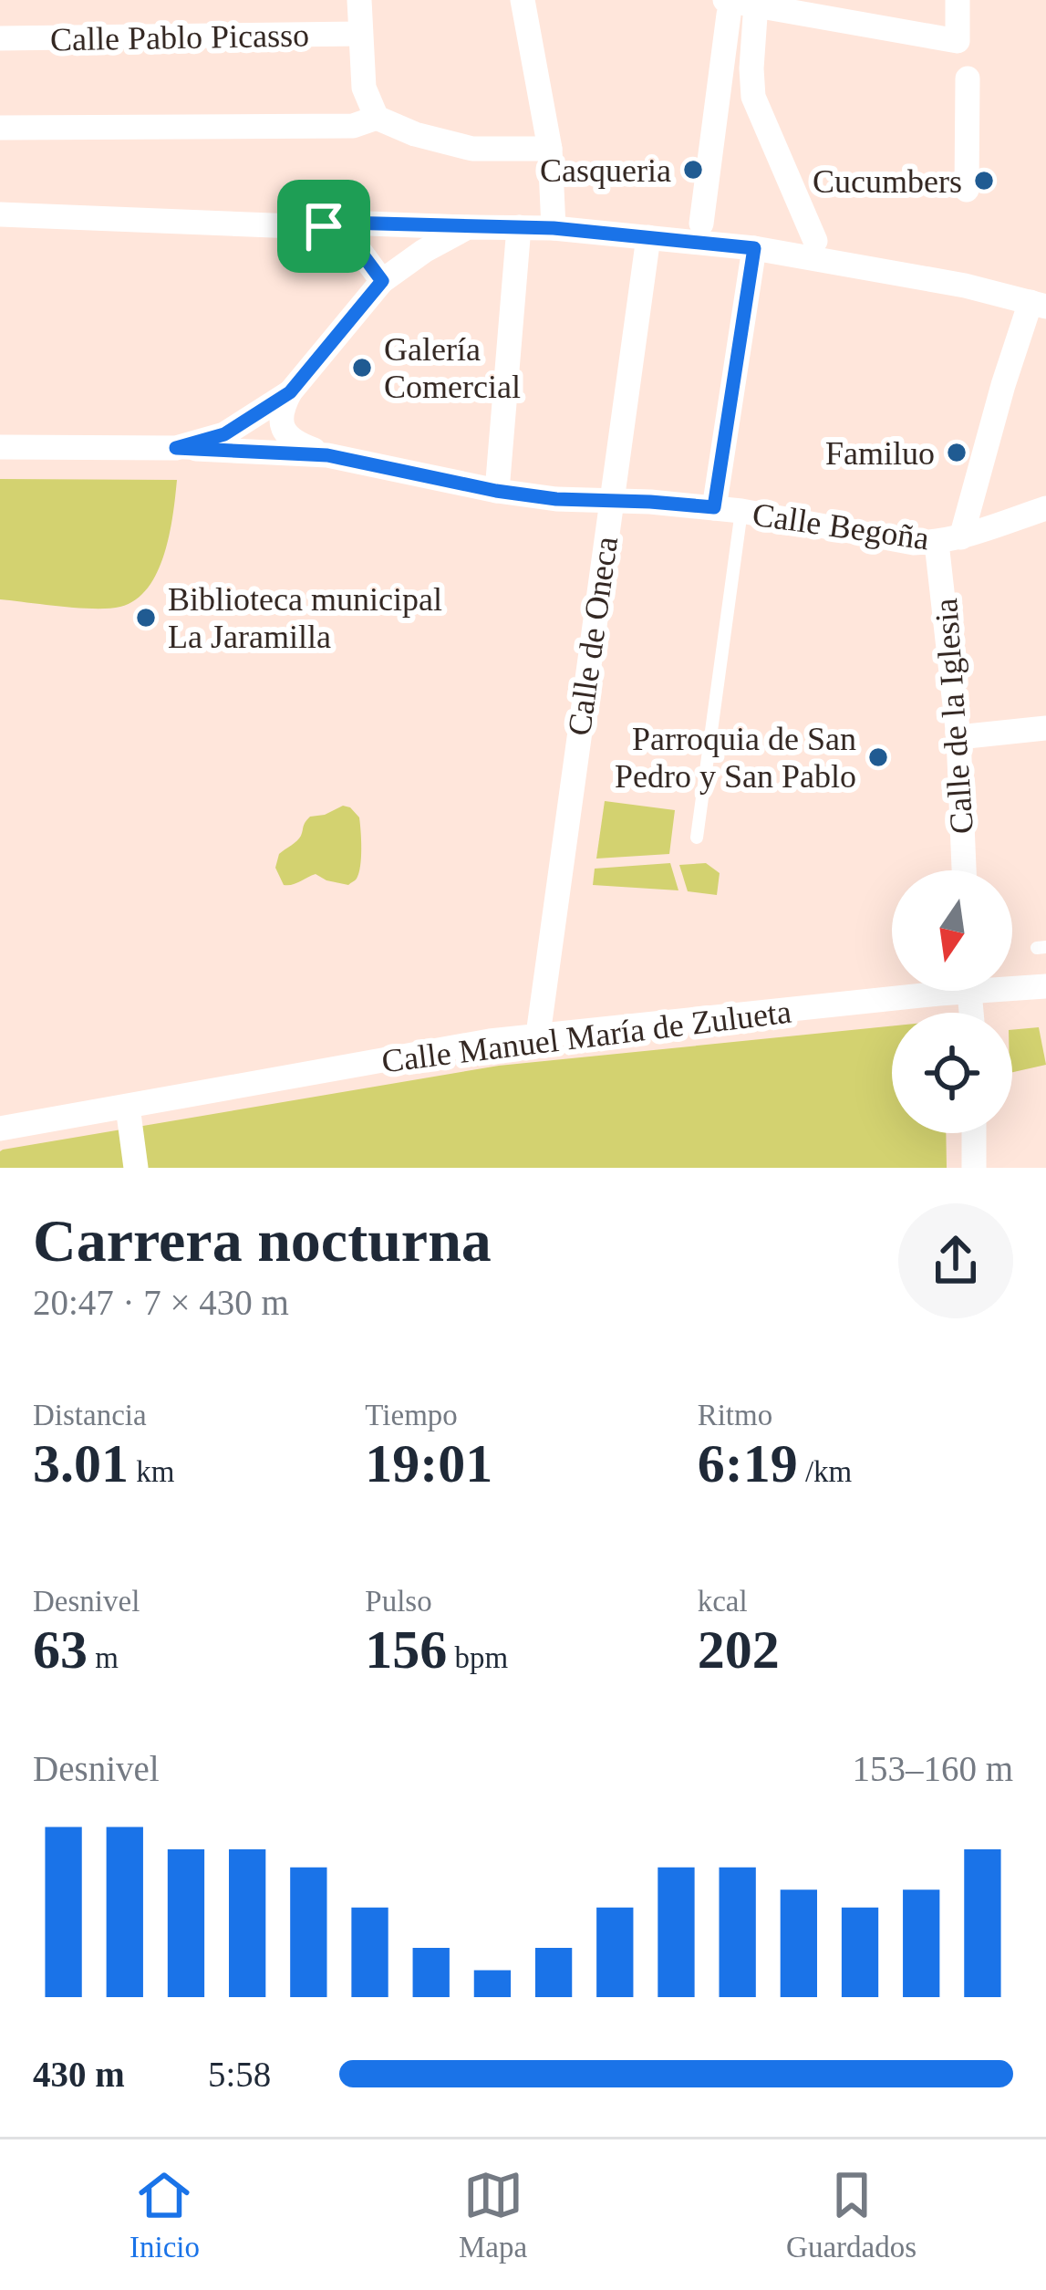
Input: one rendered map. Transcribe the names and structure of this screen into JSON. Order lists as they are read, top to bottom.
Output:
{
  "streets": {
    "street": [
      "Calle Pablo Picasso",
      "Calle Begoña",
      "Calle de Oneca",
      "Calle de la Iglesia",
      "Calle Manuel María de Zulueta"
    ]
  },
  "crossings": [
    ["Calle Begoña", "Calle de Oneca"],
    ["Calle Begoña", "Calle de la Iglesia"],
    ["Calle de Oneca", "Calle Manuel María de Zulueta"]
  ],
  "places": [
    "Casqueria",
    "Cucumbers",
    "Galería Comercial",
    "Familuo",
    "Biblioteca municipal La Jaramilla",
    "Parroquia de San Pedro y San Pablo"
  ],
  "north": "bottom",
  "page": {
    "heading": ["Carrera nocturna", "20:47 · 7 × 430 m"],
    "stats": [
      ["Distancia", "3.01 km"],
      ["Tiempo", "19:01"],
      ["Ritmo", "6:19 /km"],
      ["Desnivel", "63 m"],
      ["Pulso", "156 bpm"],
      ["kcal", "202"]
    ],
    "chart": ["Desnivel", "153–160 m"],
    "list": [
      {
        "name": "430 m",
        "note": "5:58"
      }
    ],
    "tabs": ["Inicio", "Mapa", "Guardados"]
  }
}
